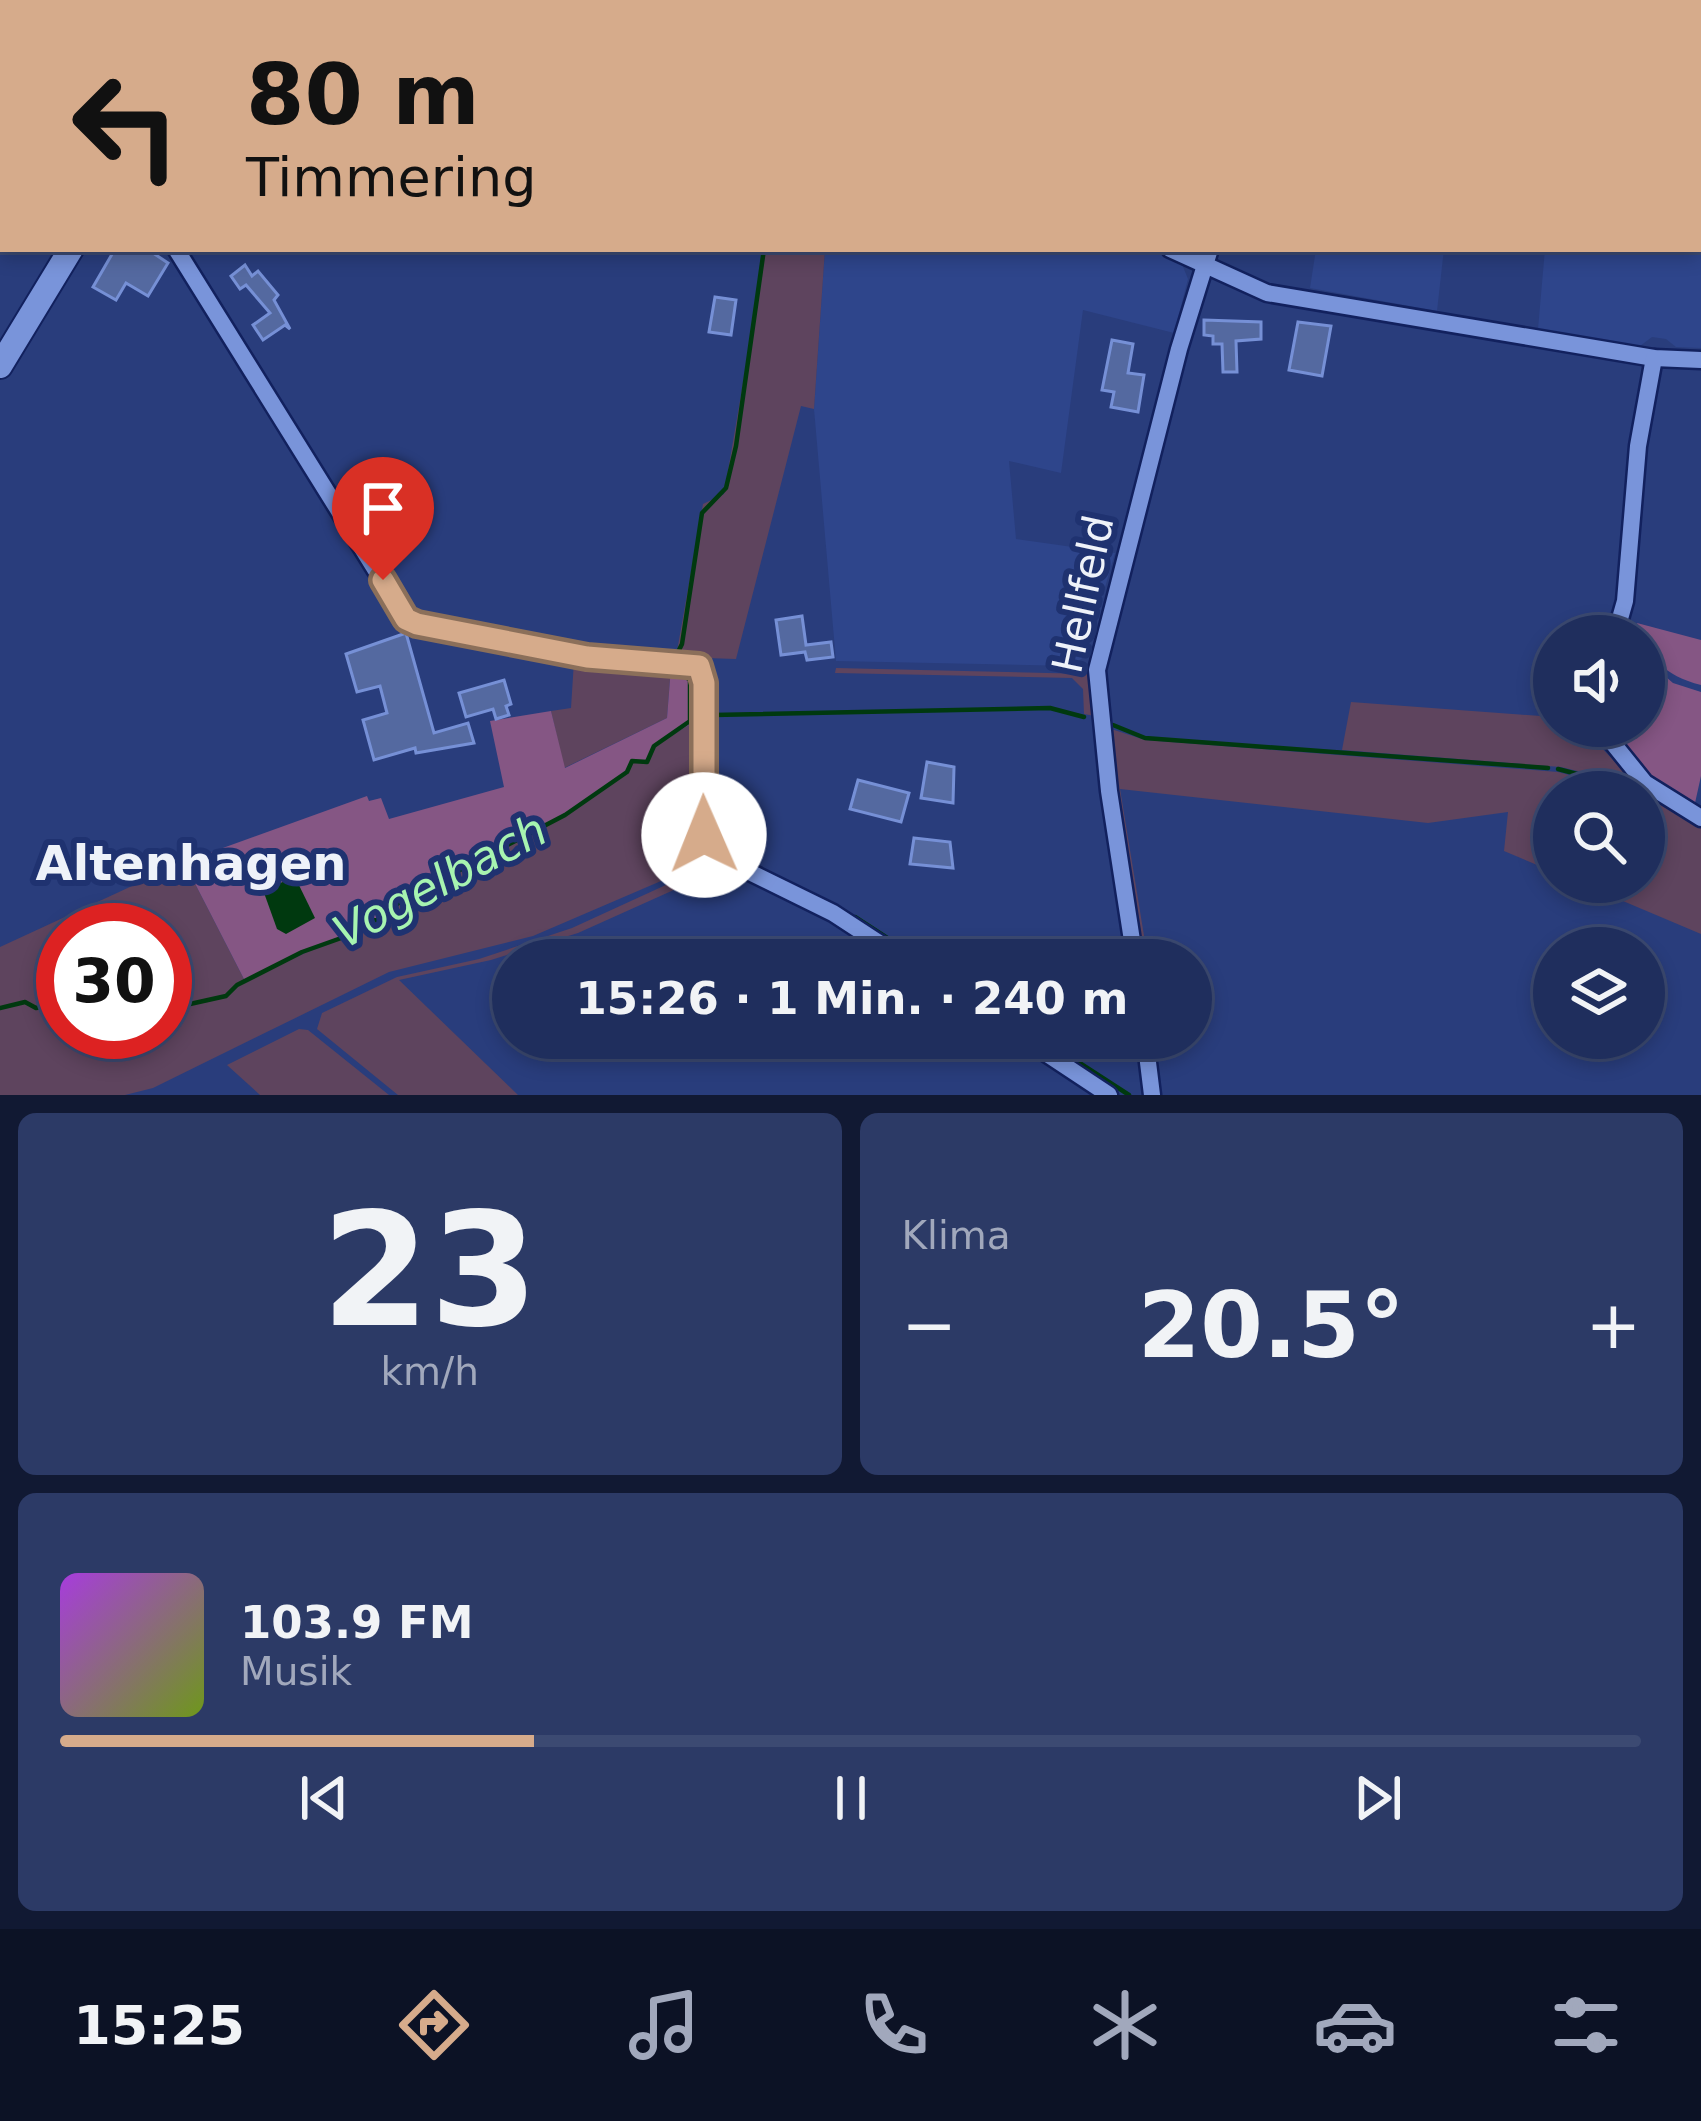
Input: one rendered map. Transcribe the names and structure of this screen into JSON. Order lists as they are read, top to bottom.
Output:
{
  "streets": {
    "street": ["Hellfeld"]
  },
  "districts": ["Altenhagen"],
  "water": ["Vogelbach"],
  "page": {
    "turn": ["80 m", "Timmering"],
    "limit": "30",
    "trip": "15:26 · 1 Min. · 240 m",
    "tile": [
      ["23", "km/h"],
      "Klima"
    ],
    "heat": ["−", "20.5°", "+"],
    "song": ["103.9 FM", "Musik"],
    "tabs": "15:25"
  }
}
